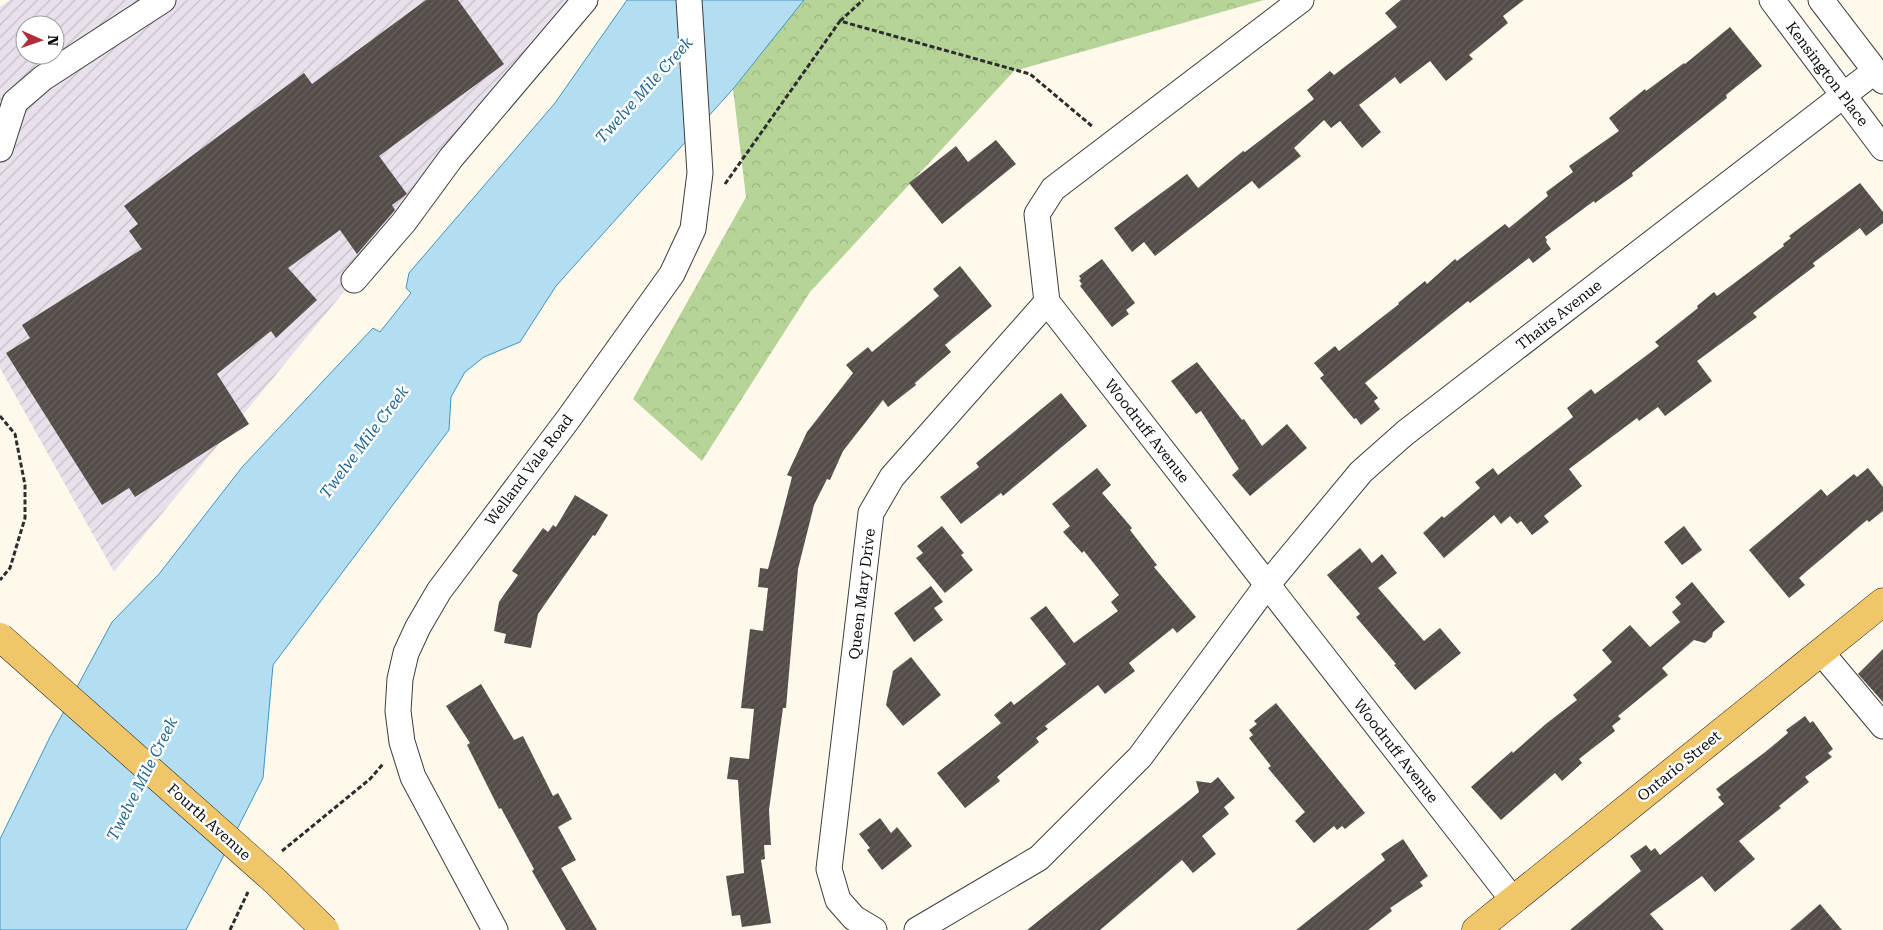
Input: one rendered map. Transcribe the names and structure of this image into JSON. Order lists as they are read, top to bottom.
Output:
{
  "streets": {
    "main road": ["Ontario Street", "Fourth Avenue"],
    "street": [
      "Kensington Place",
      "Thairs Avenue",
      "Woodruff Avenue",
      "Welland Vale Road",
      "Queen Mary Drive"
    ]
  },
  "crossings": [
    ["Kensington Place", "Thairs Avenue"],
    ["Thairs Avenue", "Woodruff Avenue"],
    ["Woodruff Avenue", "Queen Mary Drive"],
    ["Woodruff Avenue", "Ontario Street"]
  ],
  "water": ["Twelve Mile Creek"],
  "north": "right"
}
